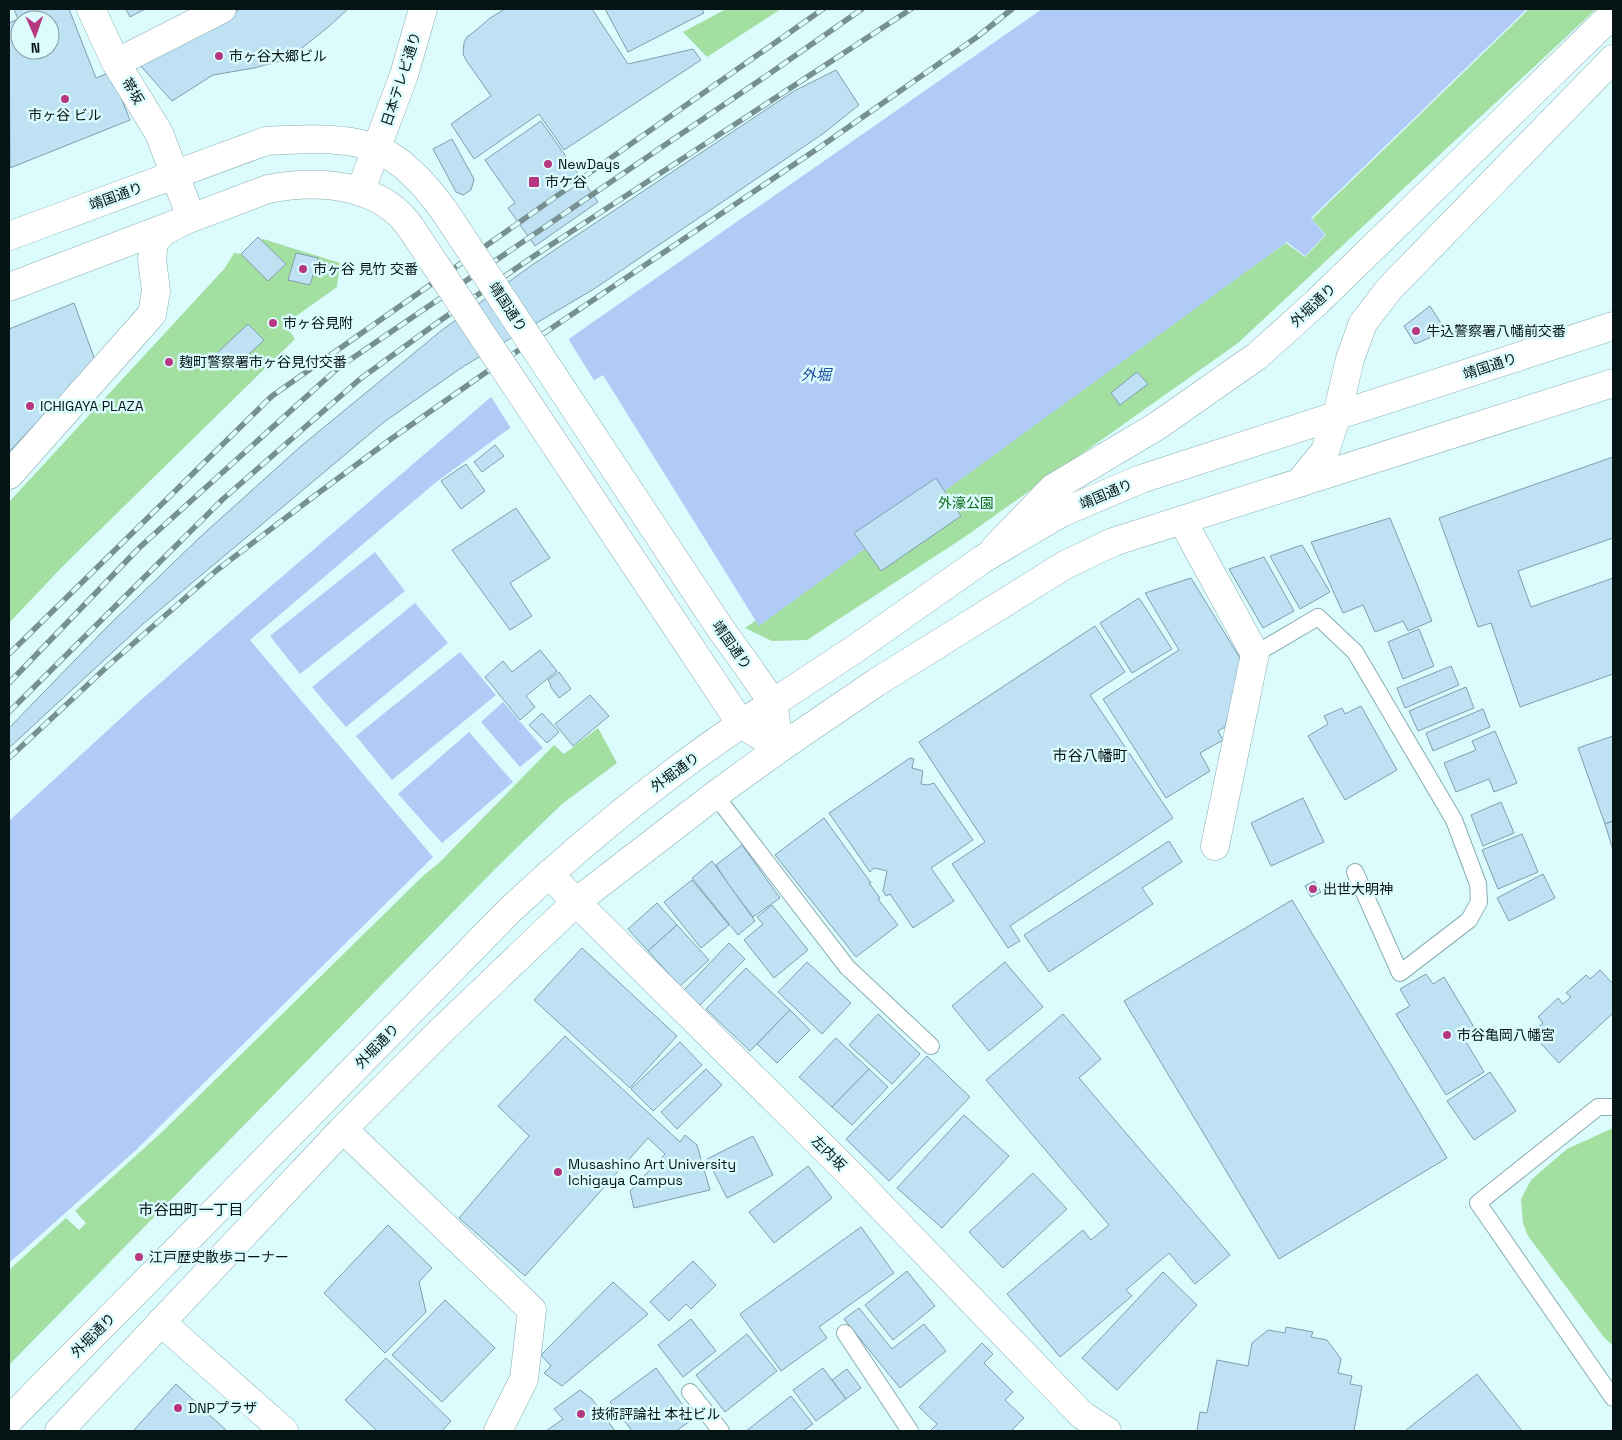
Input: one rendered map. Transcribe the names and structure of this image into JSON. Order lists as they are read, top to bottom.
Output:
{
  "streets": {
    "main road": [
      "日本テレビ通り",
      "帯坂",
      "靖国通り",
      "外堀通り",
      "左内坂"
    ]
  },
  "crossings": [
    ["日本テレビ通り", "靖国通り"],
    ["帯坂", "靖国通り"],
    ["靖国通り", "外堀通り"],
    ["外堀通り", "左内坂"]
  ],
  "districts": ["市谷八幡町", "市谷田町一丁目"],
  "water": ["外堀"],
  "parks": ["外濠公園"],
  "places": {
    "other": [
      "市ヶ谷大郷ビル",
      "市ヶ谷 ビル",
      "NewDays",
      "市ヶ谷 見竹 交番",
      "市ヶ谷見附",
      "牛込警察署八幡前交番",
      "麹町警察署市ヶ谷見付交番",
      "ICHIGAYA PLAZA",
      "出世大明神",
      "市谷亀岡八幡宮",
      "Musashino Art University Ichigaya Campus",
      "江戸歴史散歩コーナー",
      "DNPプラザ",
      "技術評論社 本社ビル"
    ],
    "transit": ["市ケ谷"]
  },
  "north": "bottom"
}
